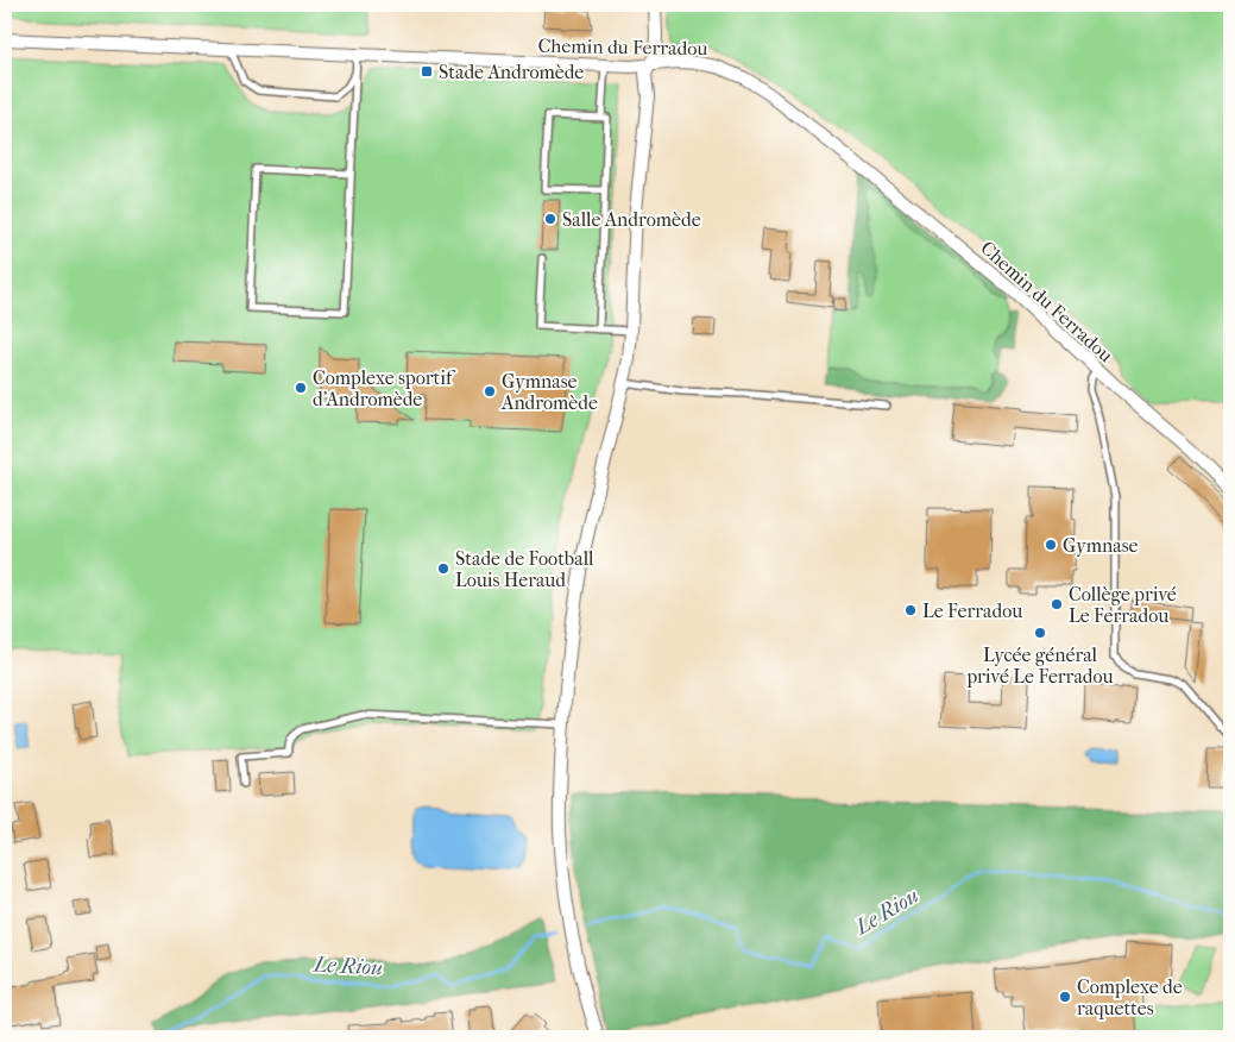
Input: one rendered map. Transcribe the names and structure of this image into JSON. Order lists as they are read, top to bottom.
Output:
{
  "streets": {
    "street": ["Chemin du Ferradou"]
  },
  "water": ["Le Riou"],
  "places": {
    "transit": ["Stade Andromède"],
    "other": [
      "Salle Andromède",
      "Complexe sportif d'Andromède",
      "Gymnase Andromède",
      "Gymnase",
      "Stade de Football Louis Heraud",
      "Collège privé Le Ferradou",
      "Le Ferradou",
      "Lycée général privé Le Ferradou",
      "Complexe de raquettes"
    ]
  }
}
